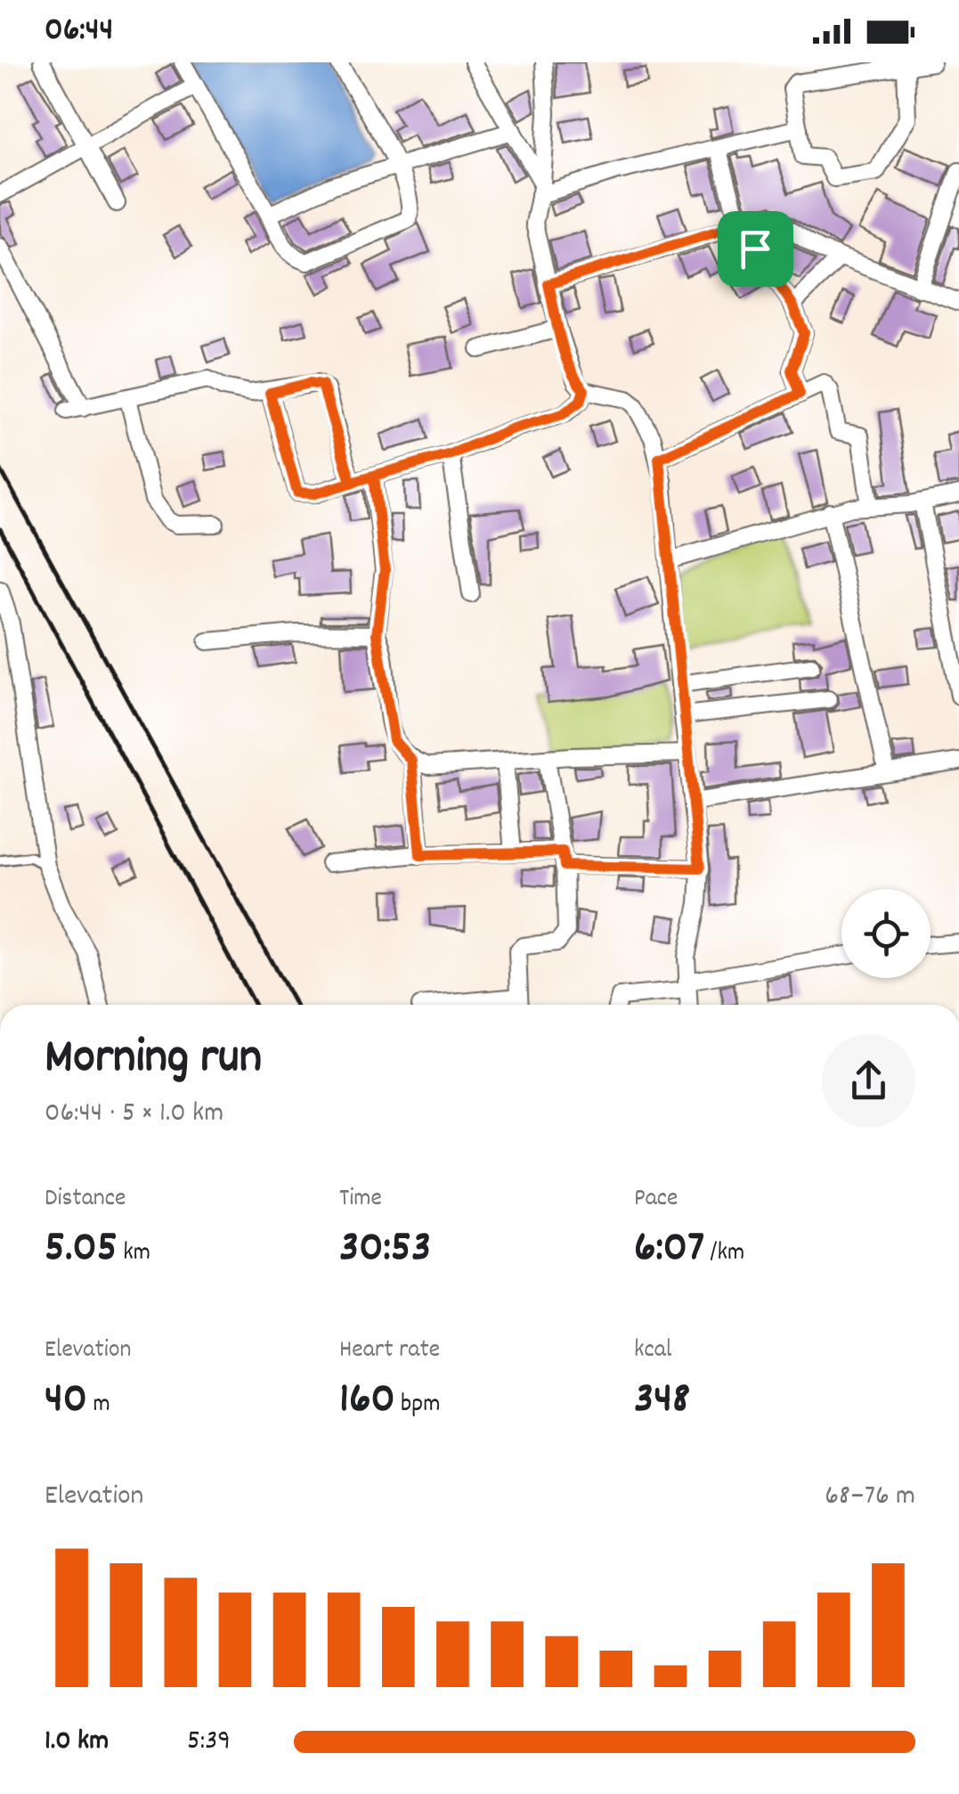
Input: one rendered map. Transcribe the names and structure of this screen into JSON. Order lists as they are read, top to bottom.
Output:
{
  "page": {
    "status": "06:44",
    "heading": ["Morning run", "06:44 · 5 × 1.0 km"],
    "stats": [
      ["Distance", "5.05 km"],
      ["Time", "30:53"],
      ["Pace", "6:07 /km"],
      ["Elevation", "40 m"],
      ["Heart rate", "160 bpm"],
      ["kcal", "348"]
    ],
    "chart": ["Elevation", "68–76 m"],
    "list": [
      {
        "name": "1.0 km",
        "note": "5:39"
      }
    ]
  }
}
